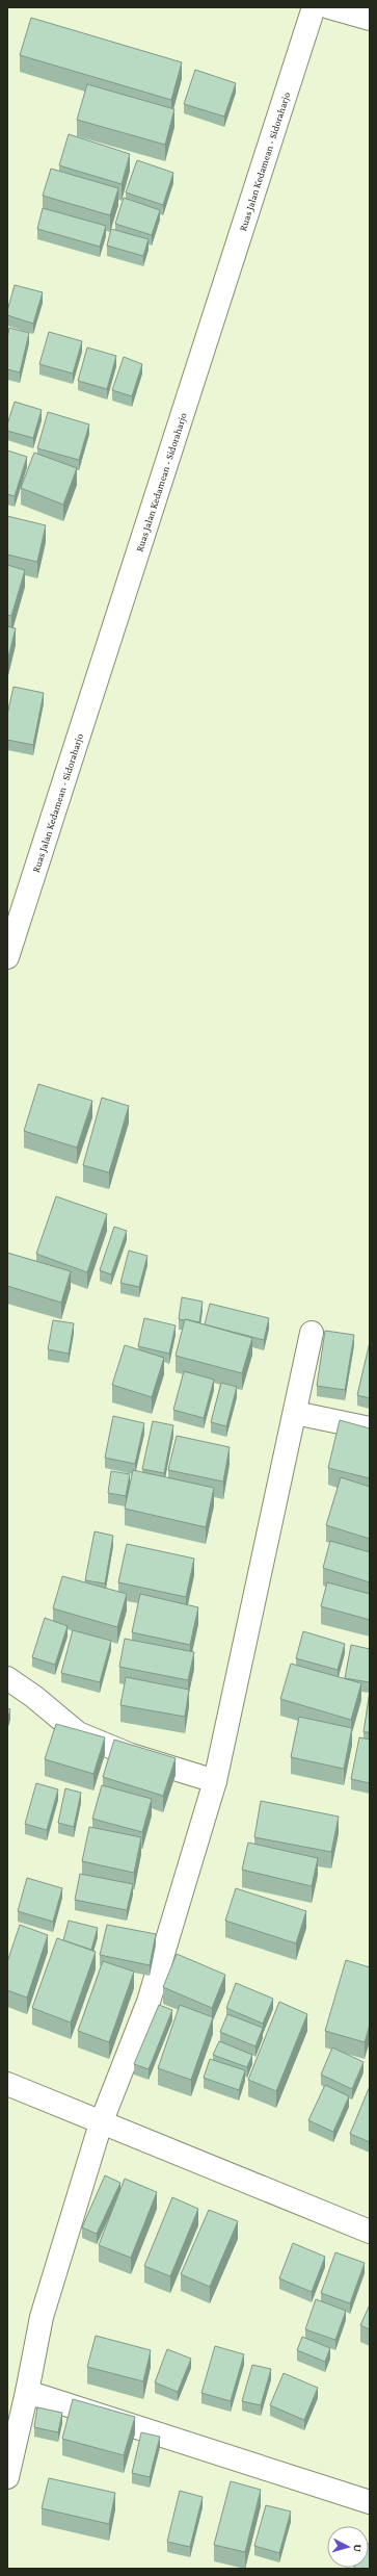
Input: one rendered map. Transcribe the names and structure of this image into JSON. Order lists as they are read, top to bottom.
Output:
{
  "streets": {
    "street": ["Ruas Jalan Kedamean - Sidoraharjo"]
  },
  "north": "right"
}
